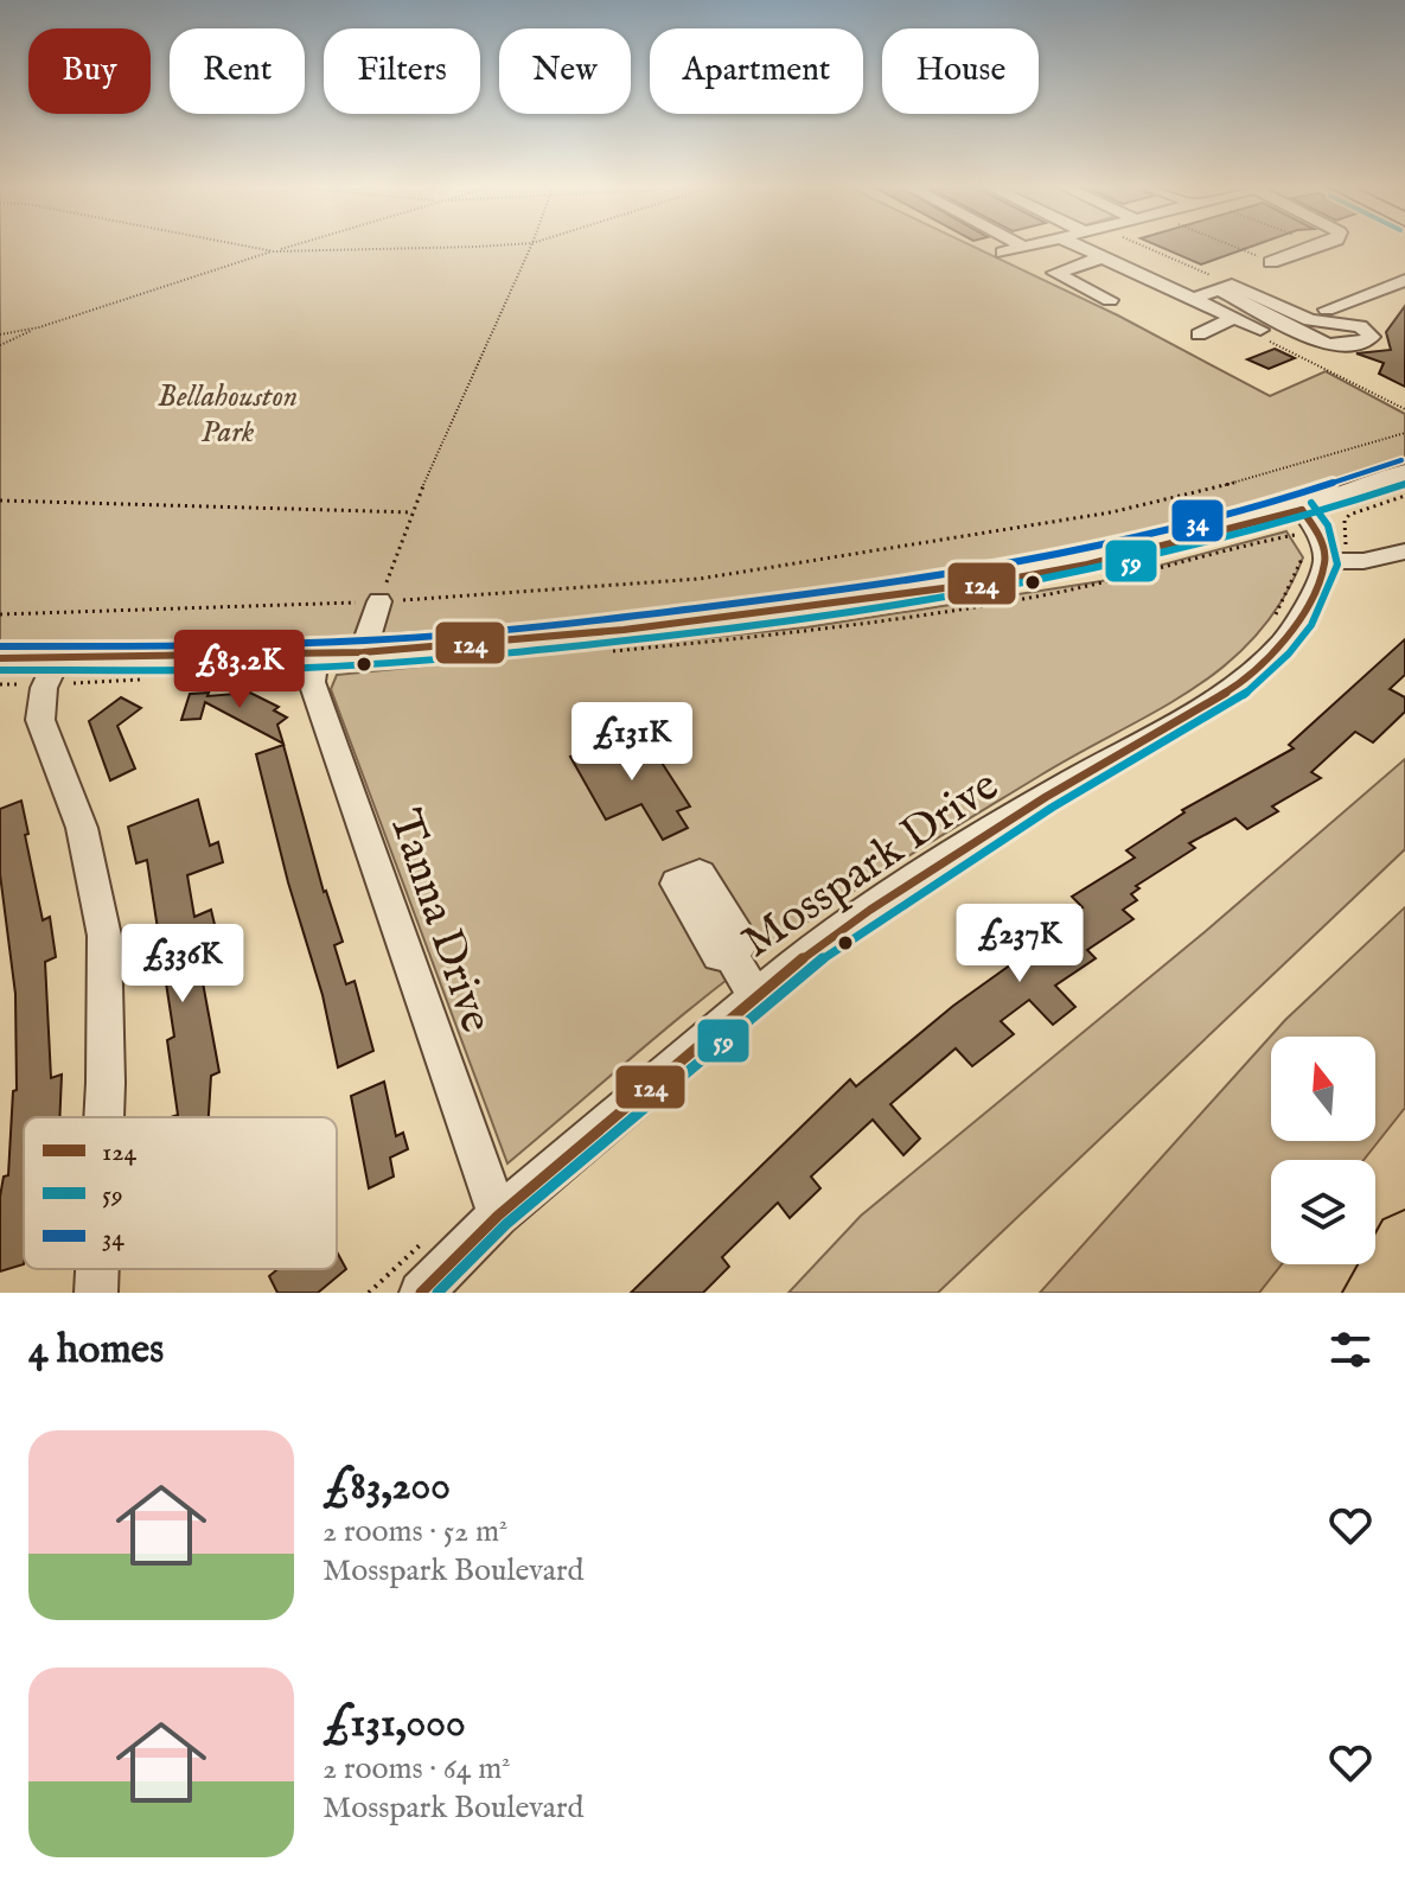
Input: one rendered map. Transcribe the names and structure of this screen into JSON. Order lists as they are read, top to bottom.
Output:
{
  "streets": {
    "street": ["Mosspark Drive", "Tanna Drive"]
  },
  "crossings": [
    ["Mosspark Drive", "Tanna Drive"]
  ],
  "parks": ["Bellahouston Park"],
  "lines": ["transit line 34", "transit line 59", "transit line 124"],
  "legend": ["124", "59", "34"],
  "north": "top",
  "page": {
    "chip": [
      "Buy",
      "Rent",
      "Filters",
      "New",
      "Apartment",
      "House"
    ],
    "price": [
      "£83.2K",
      "£131K",
      "£237K",
      "£336K"
    ],
    "heading": "4 homes",
    "list": [
      {
        "name": "£83,200",
        "note": "2 rooms · 52 m² · Mosspark Boulevard"
      },
      {
        "name": "£131,000",
        "note": "2 rooms · 64 m² · Mosspark Boulevard"
      }
    ]
  }
}
